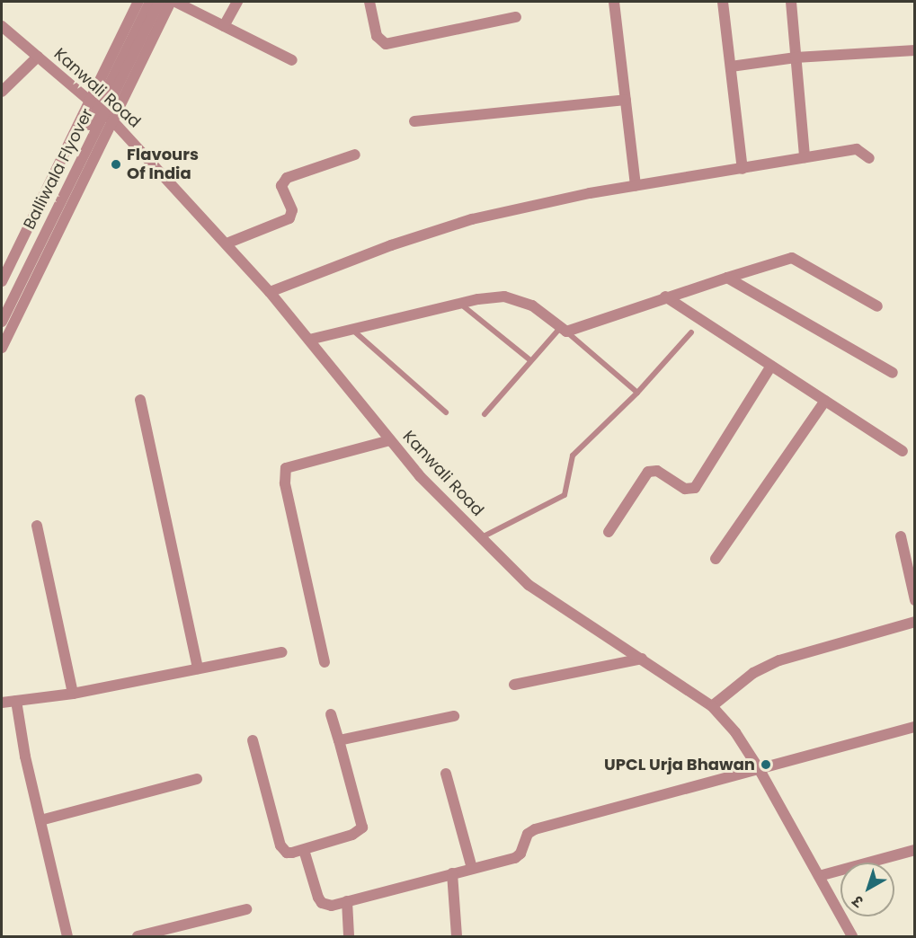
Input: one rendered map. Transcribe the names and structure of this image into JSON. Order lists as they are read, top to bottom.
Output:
{
  "streets": {
    "street": ["Kanwali Road", "Balliwala Flyover"]
  },
  "places": ["Flavours Of India", "UPCL Urja Bhawan"],
  "north": "bottom left"
}
